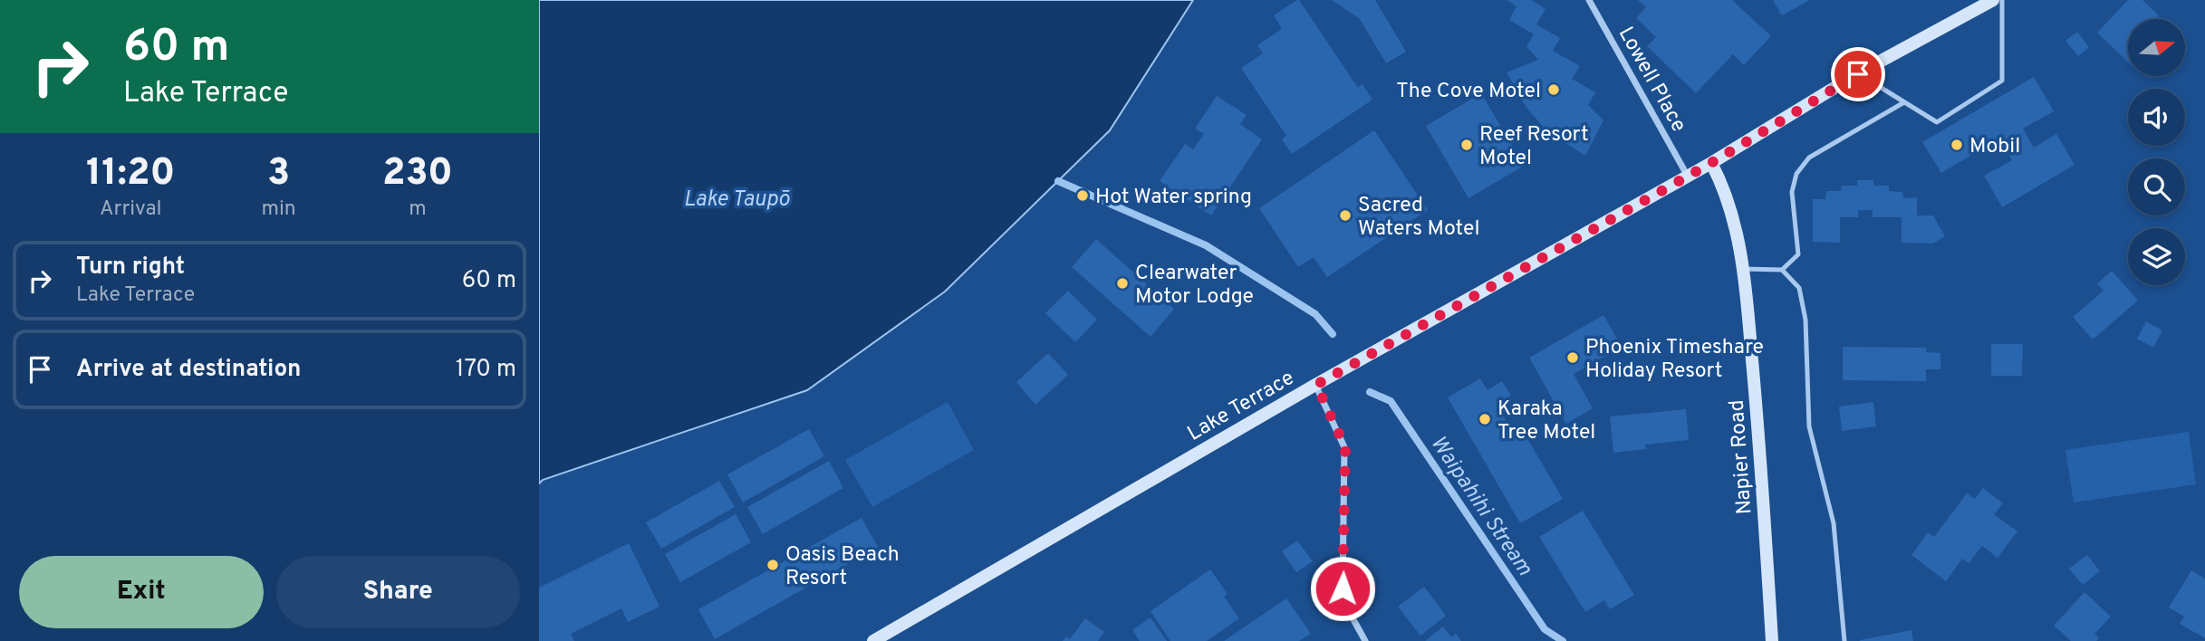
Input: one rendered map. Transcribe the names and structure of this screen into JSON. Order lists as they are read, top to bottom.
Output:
{
  "streets": {
    "main road": ["Lake Terrace", "Napier Road"],
    "street": ["Lowell Place"]
  },
  "crossings": [
    ["Lowell Place", "Lake Terrace"],
    ["Lake Terrace", "Napier Road"]
  ],
  "water": ["Lake Taupō", "Waipahihi Stream"],
  "places": [
    "The Cove Motel",
    "Reef Resort Motel",
    "Mobil",
    "Hot Water spring",
    "Sacred Waters Motel",
    "Clearwater Motor Lodge",
    "Phoenix Timeshare Holiday Resort",
    "Karaka Tree Motel",
    "Oasis Beach Resort"
  ],
  "north": "right",
  "page": {
    "turn": ["60 m", "Lake Terrace"],
    "eta": [
      "11:20",
      "Arrival",
      "3",
      "min",
      "230",
      "m"
    ],
    "list": [
      {
        "name": "Turn right",
        "note": "Lake Terrace",
        "value": "60 m"
      },
      {
        "name": "Arrive at destination",
        "value": "170 m"
      }
    ],
    "buttons": ["Exit", "Share"]
  }
}
